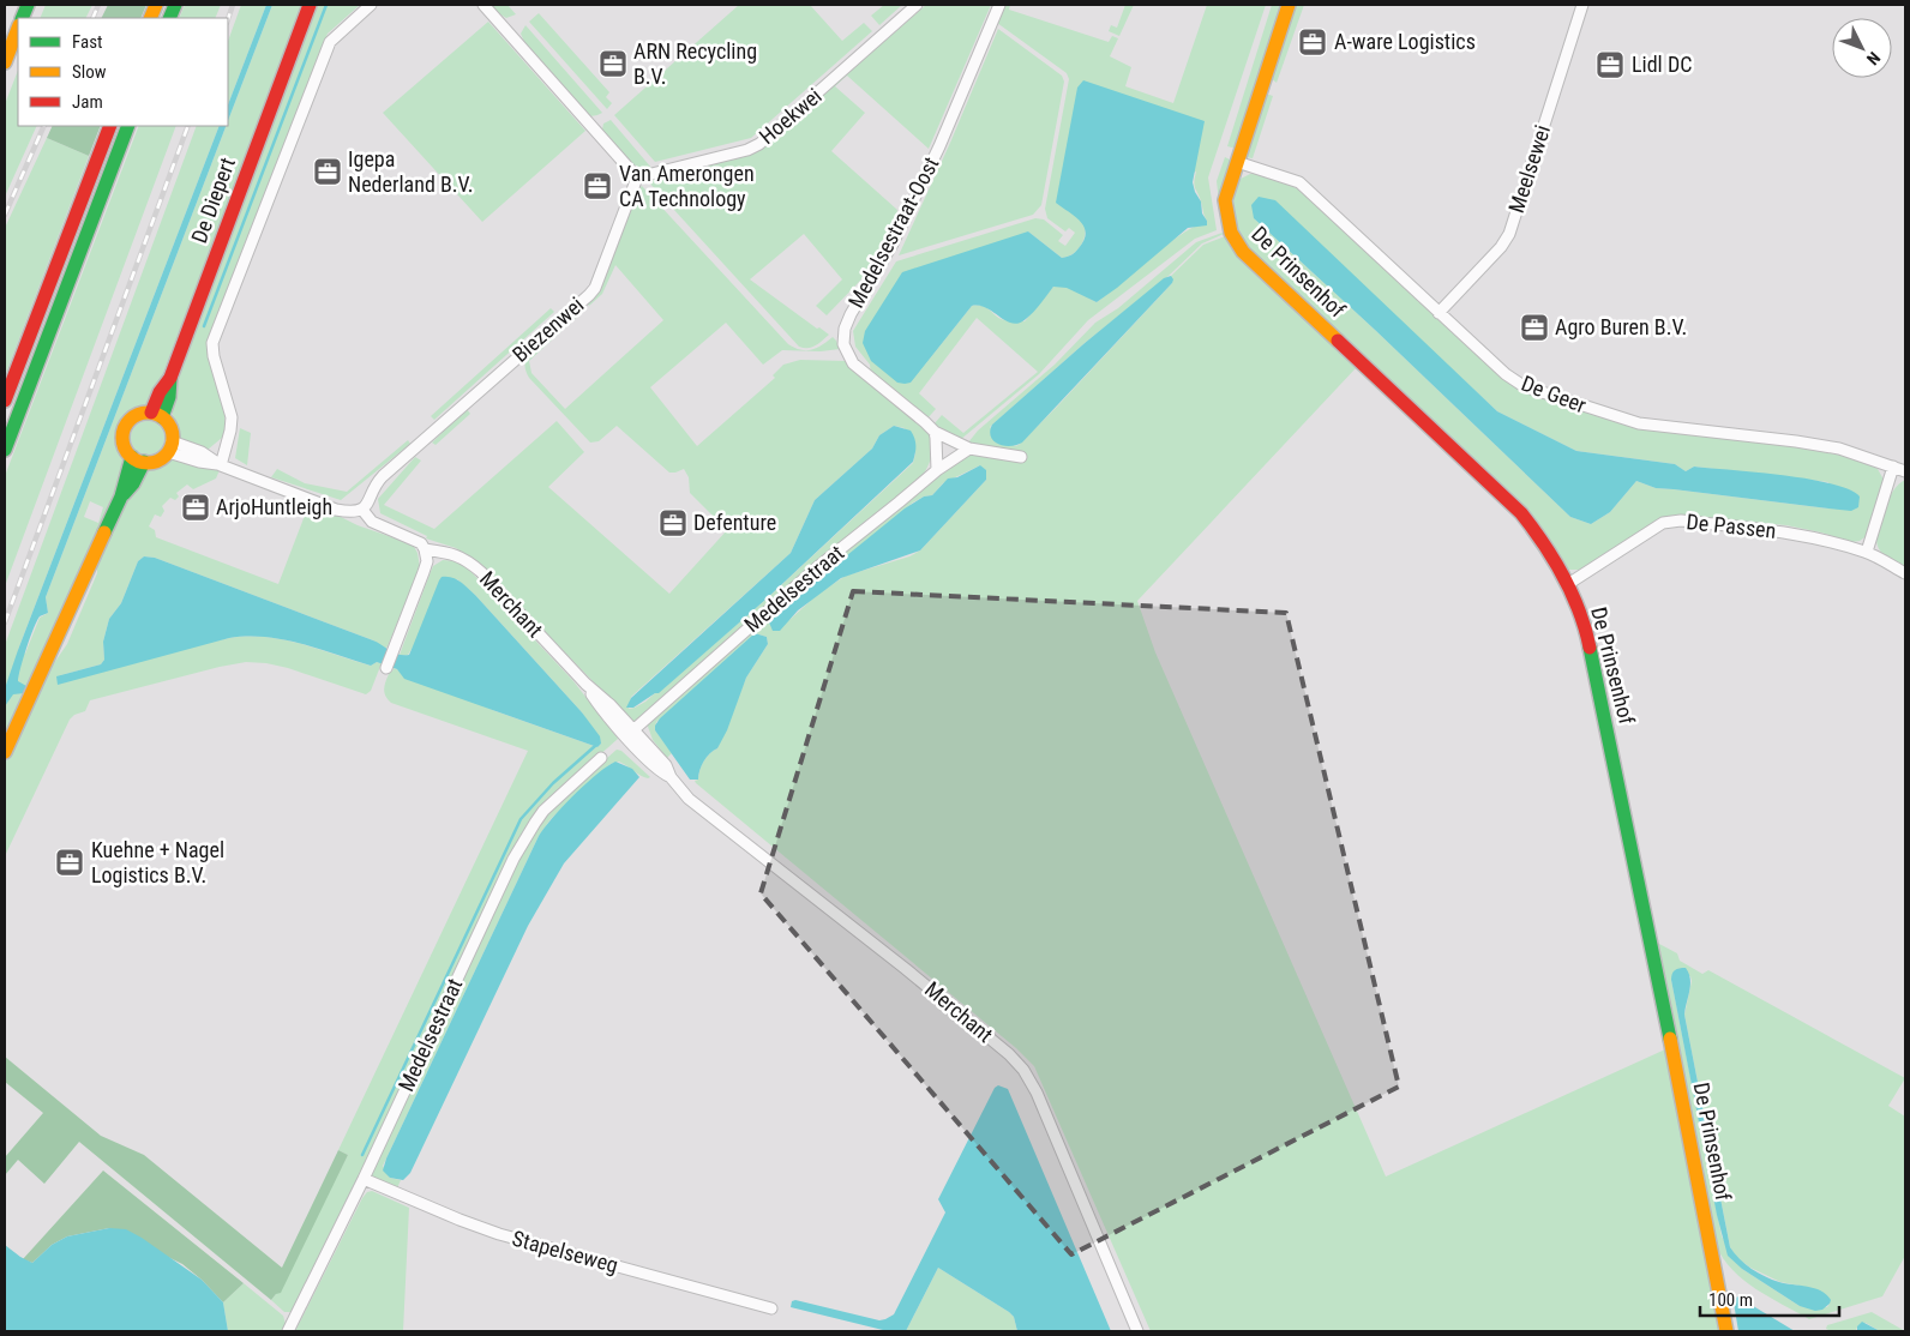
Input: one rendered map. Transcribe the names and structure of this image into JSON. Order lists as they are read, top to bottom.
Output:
{
  "streets": {
    "main road": ["De Diepert", "De Prinsenhof"],
    "street": [
      "Hoekwei",
      "Meelsewei",
      "Medelsestraat-Oost",
      "Biezenwei",
      "De Geer",
      "De Passen",
      "Medelsestraat",
      "Merchant",
      "Stapelseweg"
    ]
  },
  "crossings": [
    ["Hoekwei", "Biezenwei"],
    ["Meelsewei", "De Geer"],
    ["Medelsestraat-Oost", "Medelsestraat"],
    ["De Prinsenhof", "De Geer"],
    ["De Prinsenhof", "De Passen"],
    ["Biezenwei", "Merchant"],
    ["Medelsestraat", "Merchant"],
    ["Medelsestraat", "Stapelseweg"]
  ],
  "places": {
    "office": [
      "A-ware Logistics",
      "ARN Recycling B.V.",
      "Lidl DC",
      "Igepa Nederland B.V.",
      "Van Amerongen CA Technology",
      "Agro Buren B.V.",
      "ArjoHuntleigh",
      "Defenture",
      "Kuehne + Nagel Logistics B.V."
    ]
  },
  "legend": ["Fast", "Slow", "Jam"],
  "scale_bar": "100 m",
  "north": "bottom right"
}
